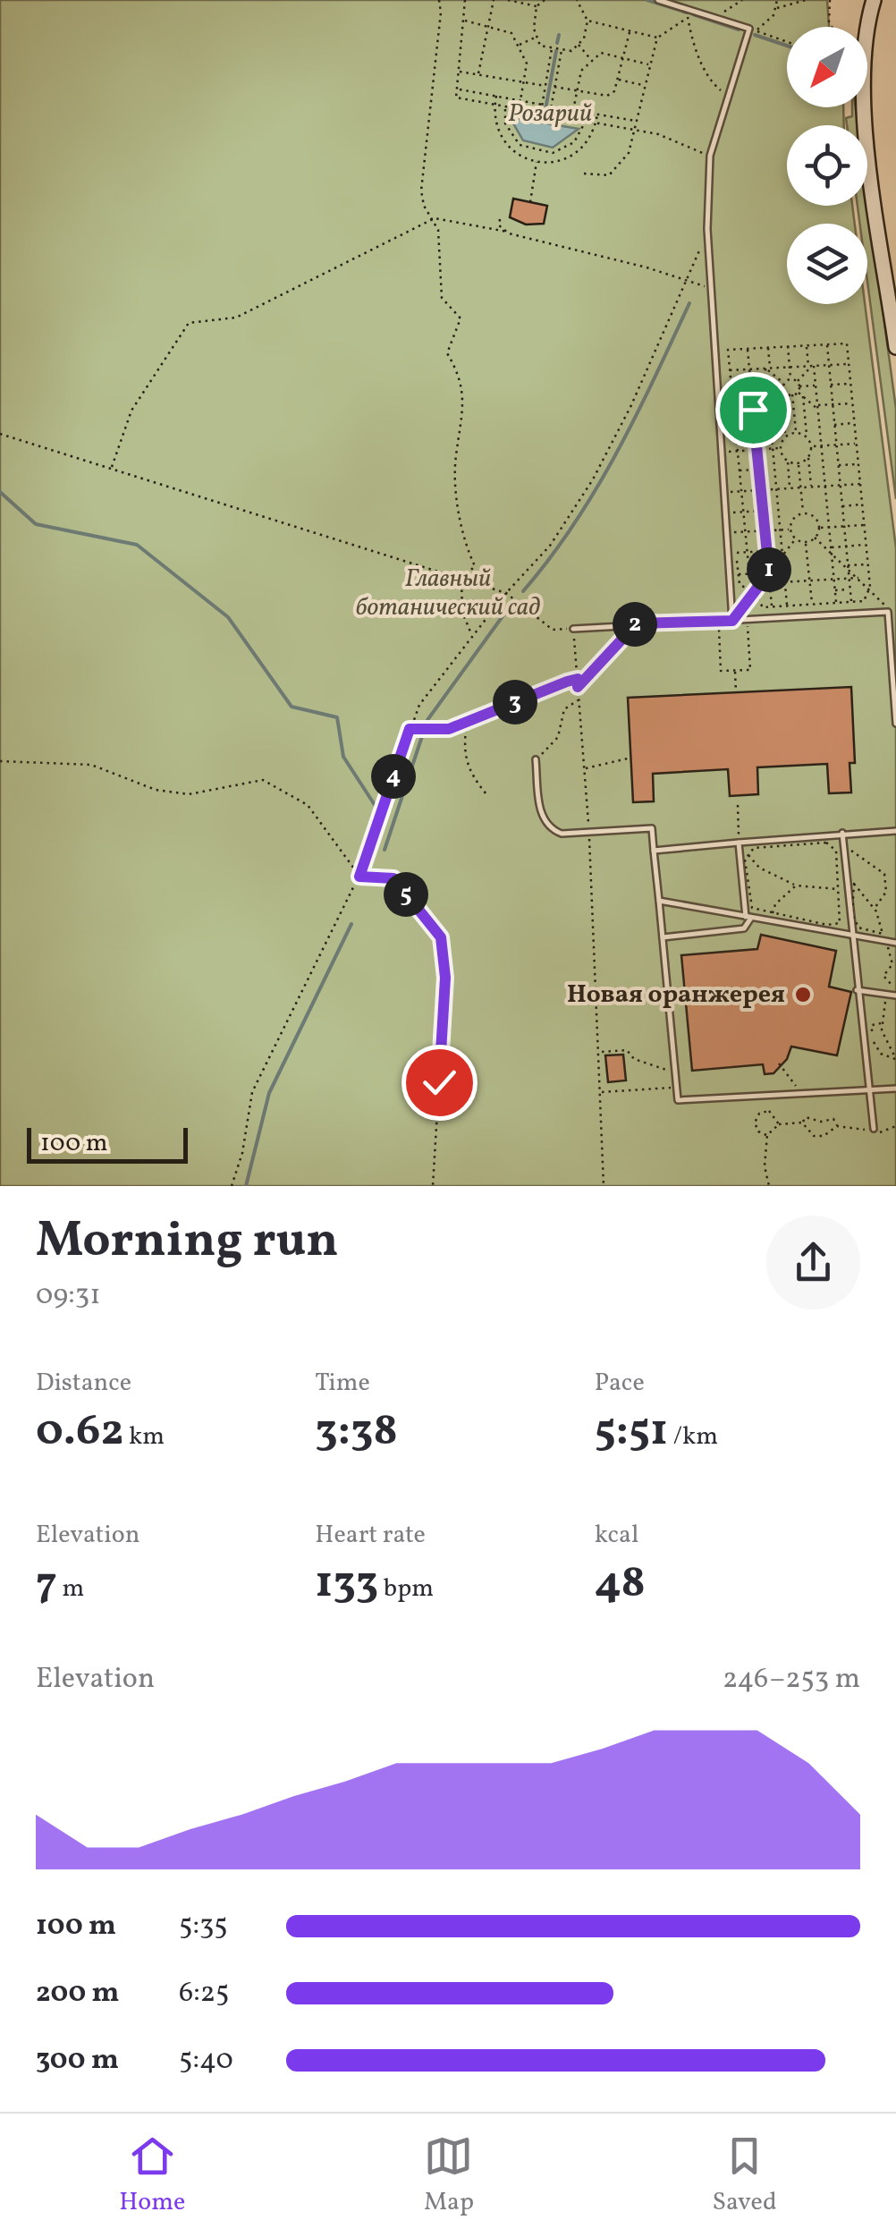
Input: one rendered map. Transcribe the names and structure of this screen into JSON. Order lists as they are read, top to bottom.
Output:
{
  "parks": ["Розарий", "Главный ботанический сад"],
  "places": ["Новая оранжерея"],
  "scale_bar": "100 m",
  "north": "bottom left",
  "page": {
    "pins": [
      "1",
      "2",
      "3",
      "4",
      "5"
    ],
    "scale": "100 m",
    "heading": ["Morning run", "09:31"],
    "stats": [
      ["Distance", "0.62 km"],
      ["Time", "3:38"],
      ["Pace", "5:51 /km"],
      ["Elevation", "7 m"],
      ["Heart rate", "133 bpm"],
      ["kcal", "48"]
    ],
    "chart": ["Elevation", "246–253 m"],
    "list": [
      {
        "name": "100 m",
        "note": "5:35"
      },
      {
        "name": "200 m",
        "note": "6:25"
      },
      {
        "name": "300 m",
        "note": "5:40"
      }
    ],
    "tabs": ["Home", "Map", "Saved"]
  }
}
